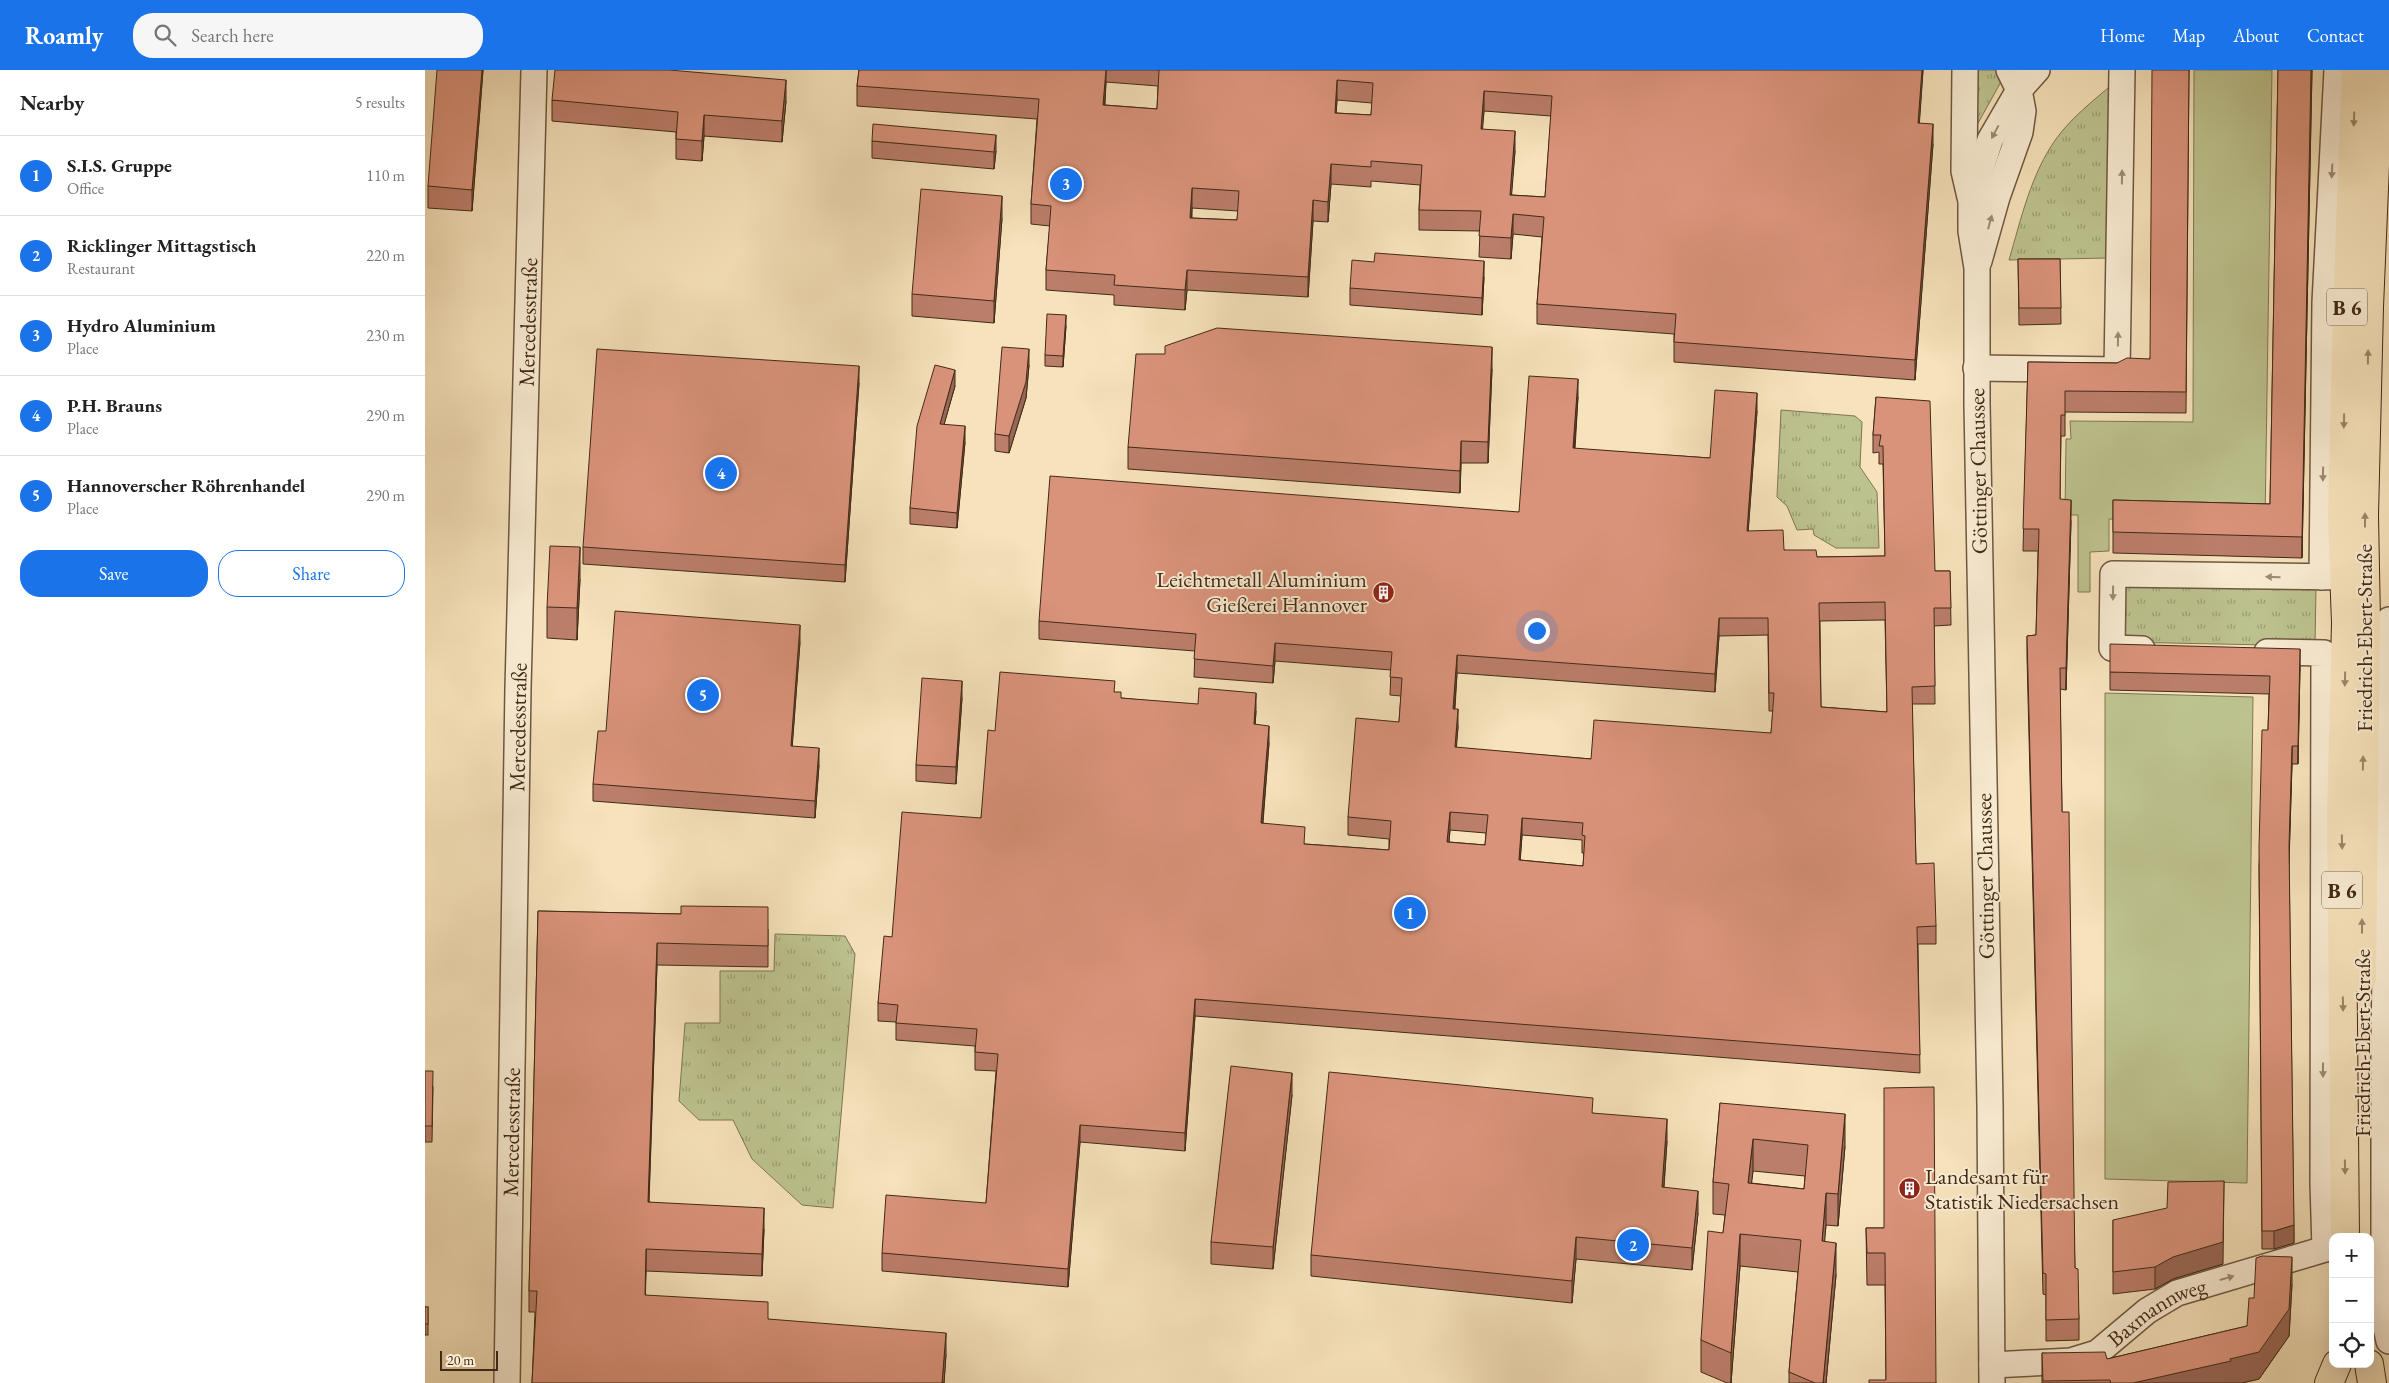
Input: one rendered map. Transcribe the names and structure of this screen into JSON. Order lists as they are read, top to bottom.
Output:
{
  "streets": {
    "main road": ["B 6", "Friedrich-Ebert-Straße"],
    "street": ["Mercedesstraße", "Göttinger Chaussee", "Baxmannweg"]
  },
  "crossings": [
    ["Göttinger Chaussee", "Baxmannweg"]
  ],
  "one_way": ["Baxmannweg"],
  "places": {
    "building": ["Leichtmetall Aluminium Gießerei Hannover", "Landesamt für Statistik Niedersachsen"]
  },
  "scale_bar": "20 m",
  "page": {
    "header": "Roamly",
    "search": "Search here",
    "nav": [
      "Home",
      "Map",
      "About",
      "Contact"
    ],
    "heading": ["Nearby", "5 results"],
    "list": [
      {
        "mark": "1",
        "name": "S.I.S. Gruppe",
        "note": "Office",
        "value": "110 m"
      },
      {
        "mark": "2",
        "name": "Ricklinger Mittagstisch",
        "note": "Restaurant",
        "value": "220 m"
      },
      {
        "mark": "3",
        "name": "Hydro Aluminium",
        "note": "Place",
        "value": "230 m"
      },
      {
        "mark": "4",
        "name": "P.H. Brauns",
        "note": "Place",
        "value": "290 m"
      },
      {
        "mark": "5",
        "name": "Hannoverscher Röhrenhandel",
        "note": "Place",
        "value": "290 m"
      }
    ],
    "pins": [
      "3",
      "4",
      "5",
      "1",
      "2"
    ],
    "buttons": ["Save", "Share"],
    "map_buttons": ["+", "−"],
    "scale": "20 m"
  }
}
